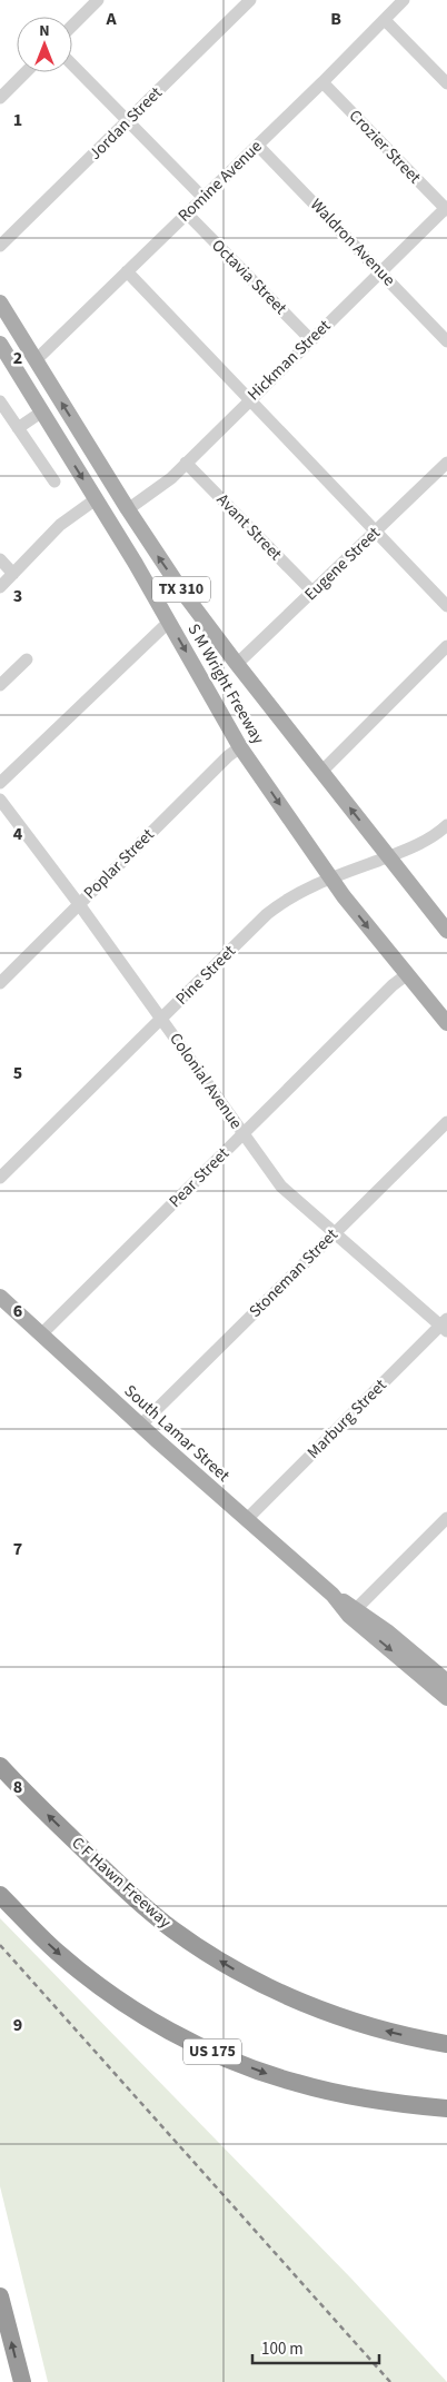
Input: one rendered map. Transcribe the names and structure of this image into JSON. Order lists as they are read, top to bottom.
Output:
{
  "streets": {
    "highway": ["C F Hawn Freeway", "US 175"],
    "main road": ["TX 310", "S M Wright Freeway", "South Lamar Street"],
    "street": [
      "Jordan Street",
      "Crozier Street",
      "Romine Avenue",
      "Waldron Avenue",
      "Octavia Street",
      "Hickman Street",
      "Avant Street",
      "Eugene Street",
      "Poplar Street",
      "Pine Street",
      "Colonial Avenue",
      "Pear Street",
      "Stoneman Street",
      "Marburg Street"
    ]
  },
  "crossings": [
    ["Crozier Street", "Romine Avenue"],
    ["Crozier Street", "Hickman Street"],
    ["Romine Avenue", "Waldron Avenue"],
    ["Romine Avenue", "Octavia Street"],
    ["Romine Avenue", "S M Wright Freeway"],
    ["Waldron Avenue", "Hickman Street"],
    ["Octavia Street", "Hickman Street"],
    ["Hickman Street", "Avant Street"],
    ["Hickman Street", "S M Wright Freeway"],
    ["Avant Street", "Eugene Street"],
    ["Eugene Street", "S M Wright Freeway"],
    ["S M Wright Freeway", "Poplar Street"],
    ["S M Wright Freeway", "Pine Street"],
    ["S M Wright Freeway", "Pear Street"],
    ["Poplar Street", "Colonial Avenue"],
    ["Pine Street", "Colonial Avenue"],
    ["Colonial Avenue", "Pear Street"],
    ["Colonial Avenue", "Stoneman Street"],
    ["Colonial Avenue", "Marburg Street"],
    ["Pear Street", "South Lamar Street"],
    ["Stoneman Street", "South Lamar Street"],
    ["Marburg Street", "South Lamar Street"]
  ],
  "scale_bar": "100 m",
  "north": "top",
  "grid": {
    "columns": ["A", "B"],
    "rows": [
      "1",
      "2",
      "3",
      "4",
      "5",
      "6",
      "7",
      "8",
      "9"
    ]
  }
}
